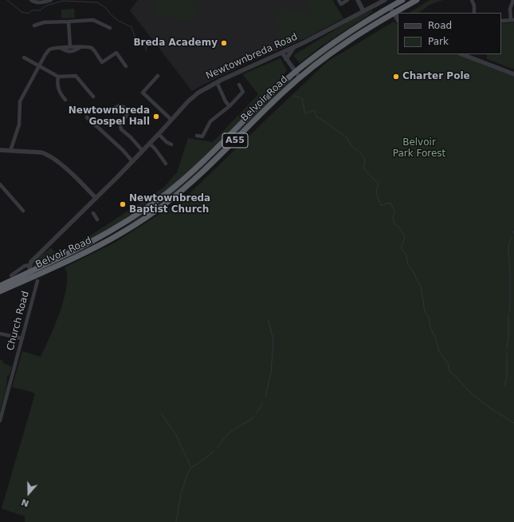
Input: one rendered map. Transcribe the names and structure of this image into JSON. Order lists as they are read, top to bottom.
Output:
{
  "streets": {
    "highway": ["Belvoir Road", "A55"],
    "street": ["Newtownbreda Road", "Church Road"]
  },
  "crossings": [
    ["Belvoir Road", "A55"],
    ["Belvoir Road", "Church Road"],
    ["A55", "Church Road"]
  ],
  "parks": ["Belvoir Park Forest"],
  "places": [
    "Breda Academy",
    "Charter Pole",
    "Newtownbreda Gospel Hall",
    "Newtownbreda Baptist Church"
  ],
  "legend": ["Road", "Park"],
  "north": "bottom"
}
